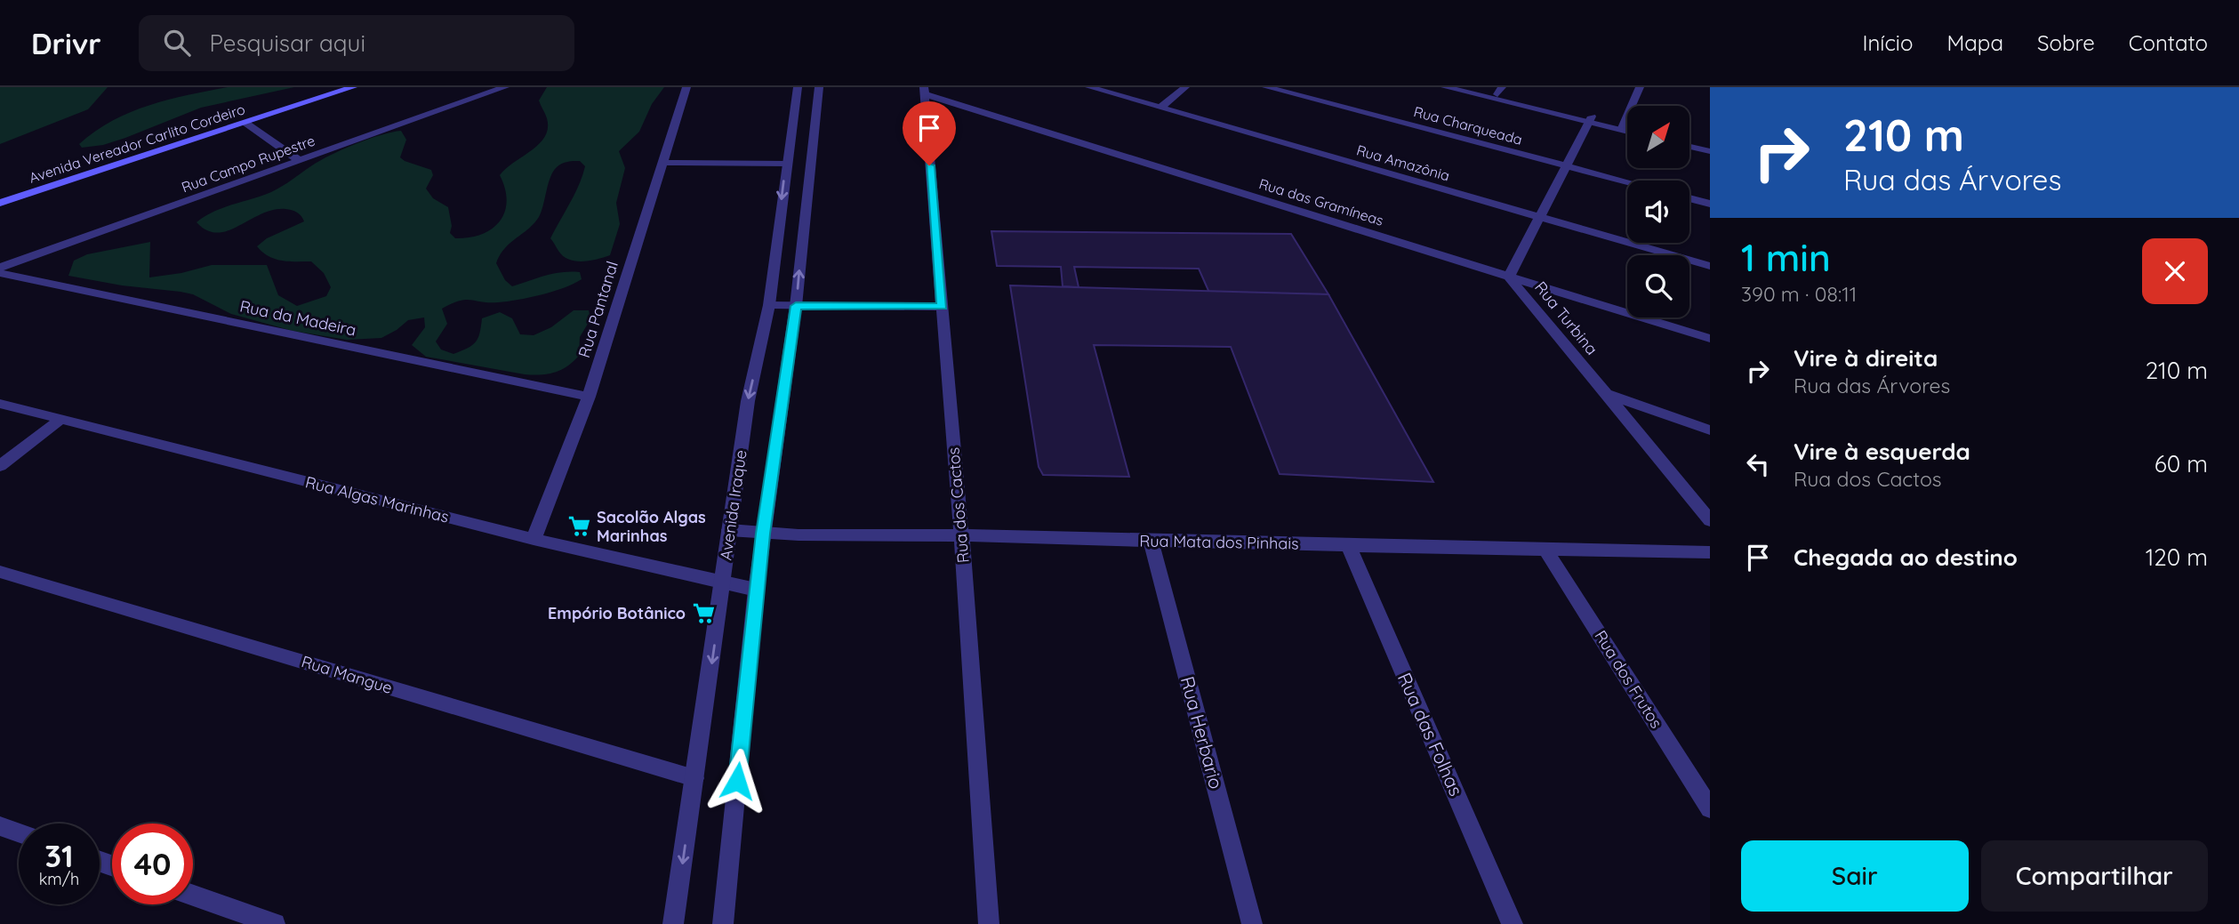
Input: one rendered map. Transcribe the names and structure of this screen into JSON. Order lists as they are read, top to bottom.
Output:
{
  "streets": {
    "main road": ["Avenida Vereador Carlito Cordeiro"],
    "street": [
      "Rua Charqueada",
      "Rua Amazônia",
      "Rua Campo Rupestre",
      "Rua das Gramíneas",
      "Rua Pantanal",
      "Rua da Madeira",
      "Rua Turbina",
      "Rua Algas Marinhas",
      "Avenida Iraque",
      "Rua dos Cactos",
      "Rua Mata dos Pinhais",
      "Rua Mangue",
      "Rua dos Frutos",
      "Rua Herbario",
      "Rua das Folhas"
    ]
  },
  "crossings": [
    ["Rua das Gramíneas", "Rua Turbina"],
    ["Rua das Gramíneas", "Rua dos Cactos"],
    ["Rua Pantanal", "Rua da Madeira"],
    ["Rua Pantanal", "Rua Algas Marinhas"],
    ["Rua Algas Marinhas", "Avenida Iraque"],
    ["Avenida Iraque", "Rua Mata dos Pinhais"],
    ["Avenida Iraque", "Rua Mangue"],
    ["Rua dos Cactos", "Rua Mata dos Pinhais"],
    ["Rua Mata dos Pinhais", "Rua dos Frutos"],
    ["Rua Mata dos Pinhais", "Rua Herbario"],
    ["Rua Mata dos Pinhais", "Rua das Folhas"]
  ],
  "places": {
    "supermarket": ["Sacolão Algas Marinhas", "Empório Botânico"]
  },
  "north": "top right",
  "page": {
    "header": "Drivr",
    "search": "Pesquisar aqui",
    "nav": [
      "Início",
      "Mapa",
      "Sobre",
      "Contato"
    ],
    "turn": ["210 m", "Rua das Árvores"],
    "heading": ["1 min", "390 m · 08:11"],
    "list": [
      {
        "name": "Vire à direita",
        "note": "Rua das Árvores",
        "value": "210 m"
      },
      {
        "name": "Vire à esquerda",
        "note": "Rua dos Cactos",
        "value": "60 m"
      },
      {
        "name": "Chegada ao destino",
        "value": "120 m"
      }
    ],
    "speed": "31 km/h",
    "limit": "40",
    "buttons": ["Sair", "Compartilhar"]
  }
}
